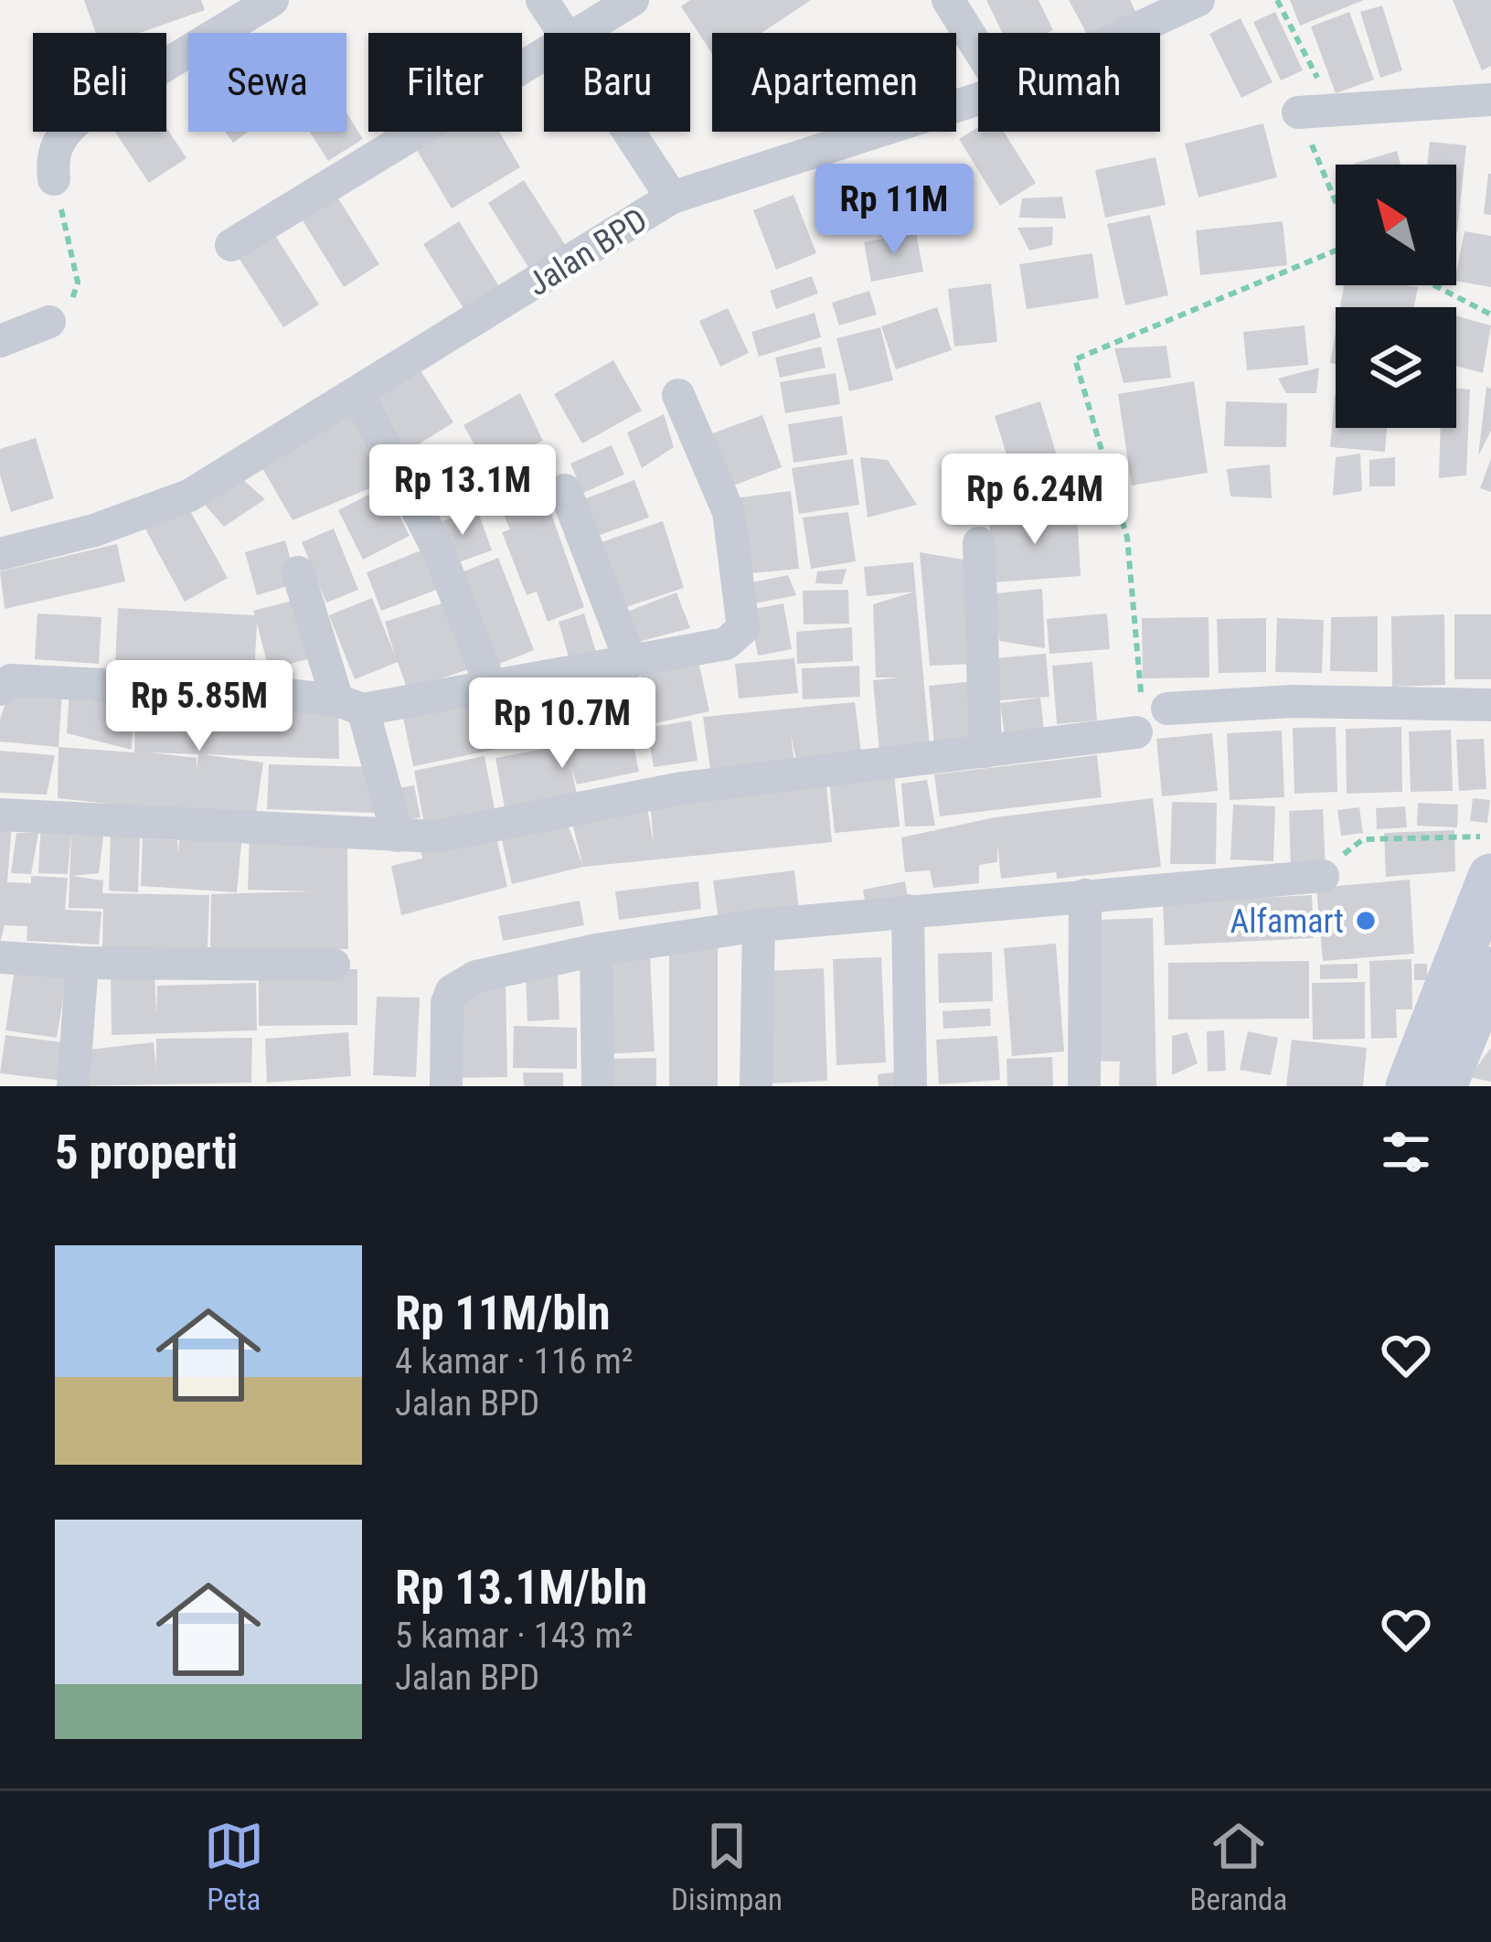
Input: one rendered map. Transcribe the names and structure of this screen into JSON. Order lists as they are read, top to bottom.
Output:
{
  "streets": {
    "street": ["Jalan BPD"]
  },
  "places": ["Alfamart"],
  "north": "top left",
  "page": {
    "chip": [
      "Beli",
      "Sewa",
      "Filter",
      "Baru",
      "Apartemen",
      "Rumah"
    ],
    "price": [
      "Rp 11M",
      "Rp 13.1M",
      "Rp 6.24M",
      "Rp 5.85M",
      "Rp 10.7M"
    ],
    "heading": "5 properti",
    "list": [
      {
        "name": "Rp 11M/bln",
        "note": "4 kamar · 116 m² · Jalan BPD"
      },
      {
        "name": "Rp 13.1M/bln",
        "note": "5 kamar · 143 m² · Jalan BPD"
      }
    ],
    "tabs": ["Peta", "Disimpan", "Beranda"]
  }
}
